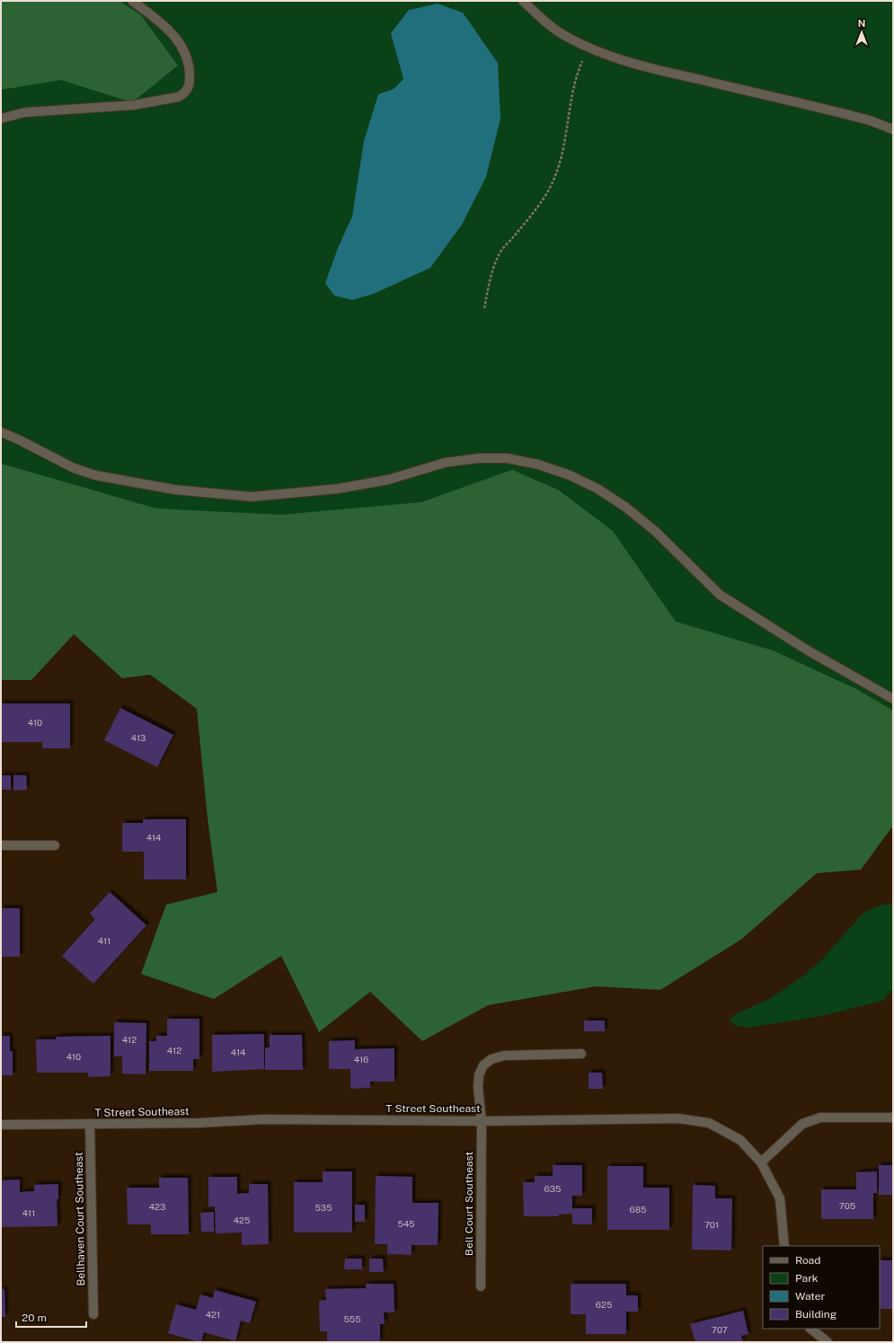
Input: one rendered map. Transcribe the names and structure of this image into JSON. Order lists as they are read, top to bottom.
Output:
{
  "streets": {
    "street": ["T Street Southeast", "Bell Court Southeast", "Bellhaven Court Southeast"]
  },
  "crossings": [
    ["T Street Southeast", "Bell Court Southeast"],
    ["T Street Southeast", "Bellhaven Court Southeast"]
  ],
  "house_numbers": [
    "410",
    "413",
    "414",
    "411",
    "412",
    "412",
    "414",
    "410",
    "416",
    "635",
    "705",
    "423",
    "535",
    "685",
    "411",
    "425",
    "545",
    "701",
    "625",
    "421",
    "555",
    "707"
  ],
  "legend": [
    "Road",
    "Park",
    "Water",
    "Building"
  ],
  "scale_bar": "20 m",
  "north": "top"
}
